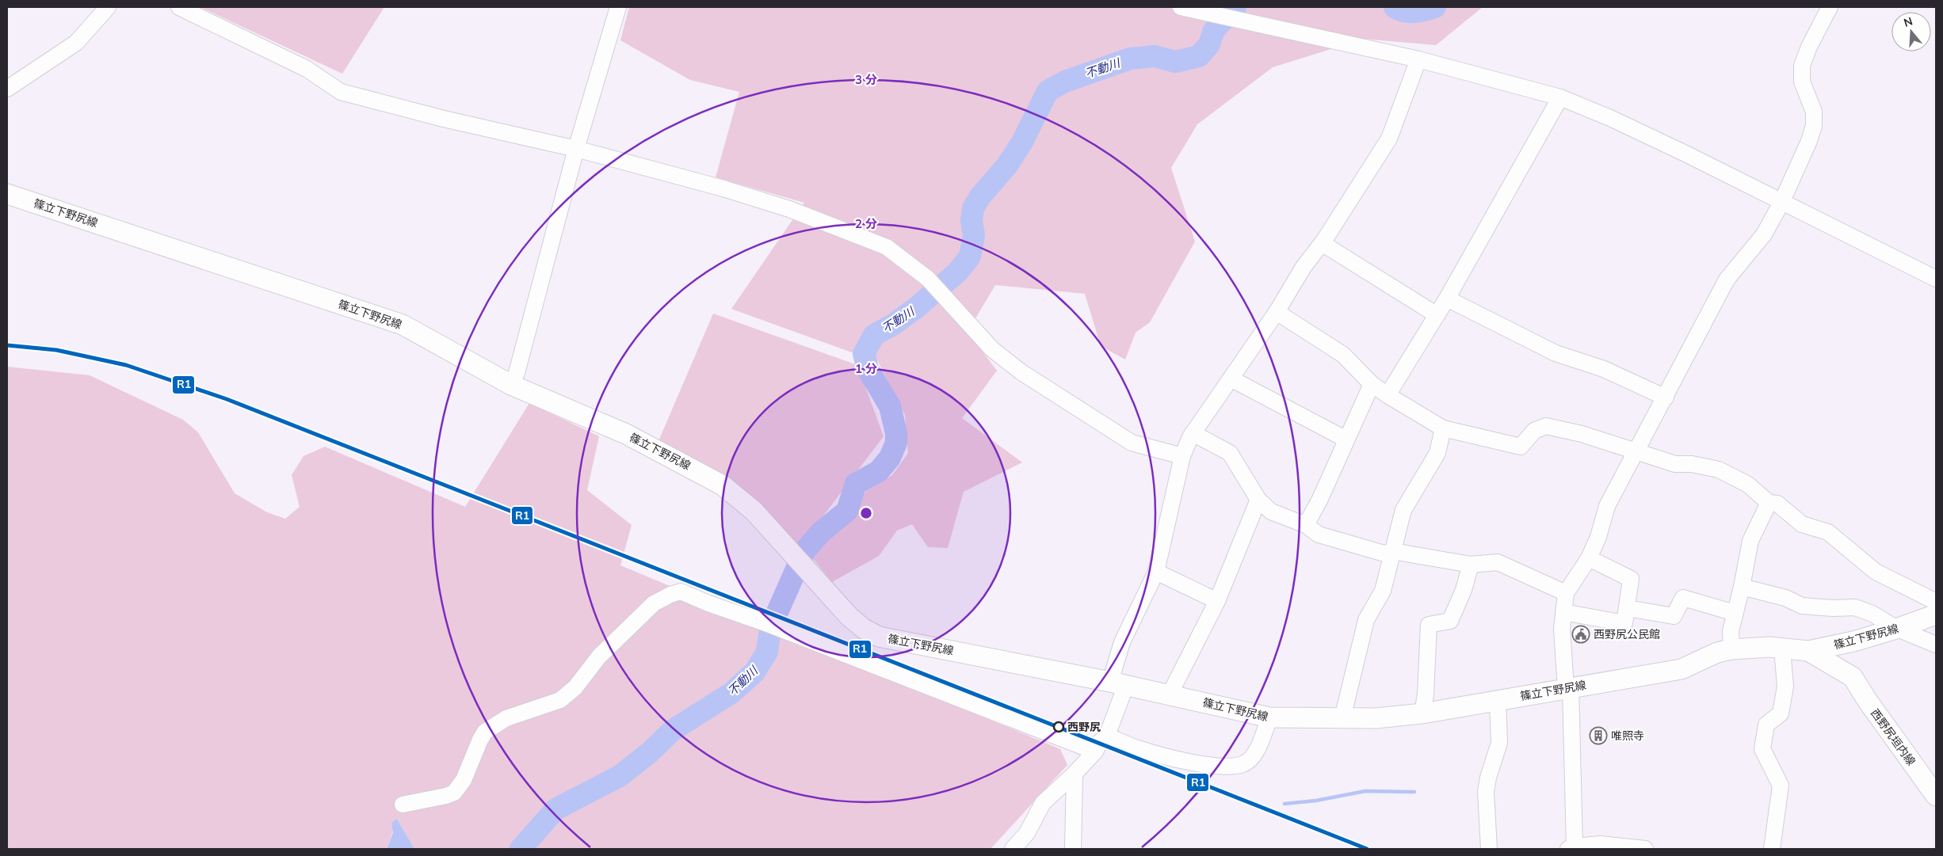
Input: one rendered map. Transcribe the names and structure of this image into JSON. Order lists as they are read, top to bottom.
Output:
{
  "streets": {
    "main road": ["篠立下野尻線", "西野尻垣内線"]
  },
  "crossings": [
    ["篠立下野尻線", "西野尻垣内線"]
  ],
  "water": ["不動川"],
  "places": {
    "public building": ["西野尻公民館"],
    "other": ["西野尻"],
    "building": ["唯照寺"]
  },
  "lines": ["transit line R1"],
  "north": "top",
  "rings": ["3 分", "2 分", "1 分"]
}
